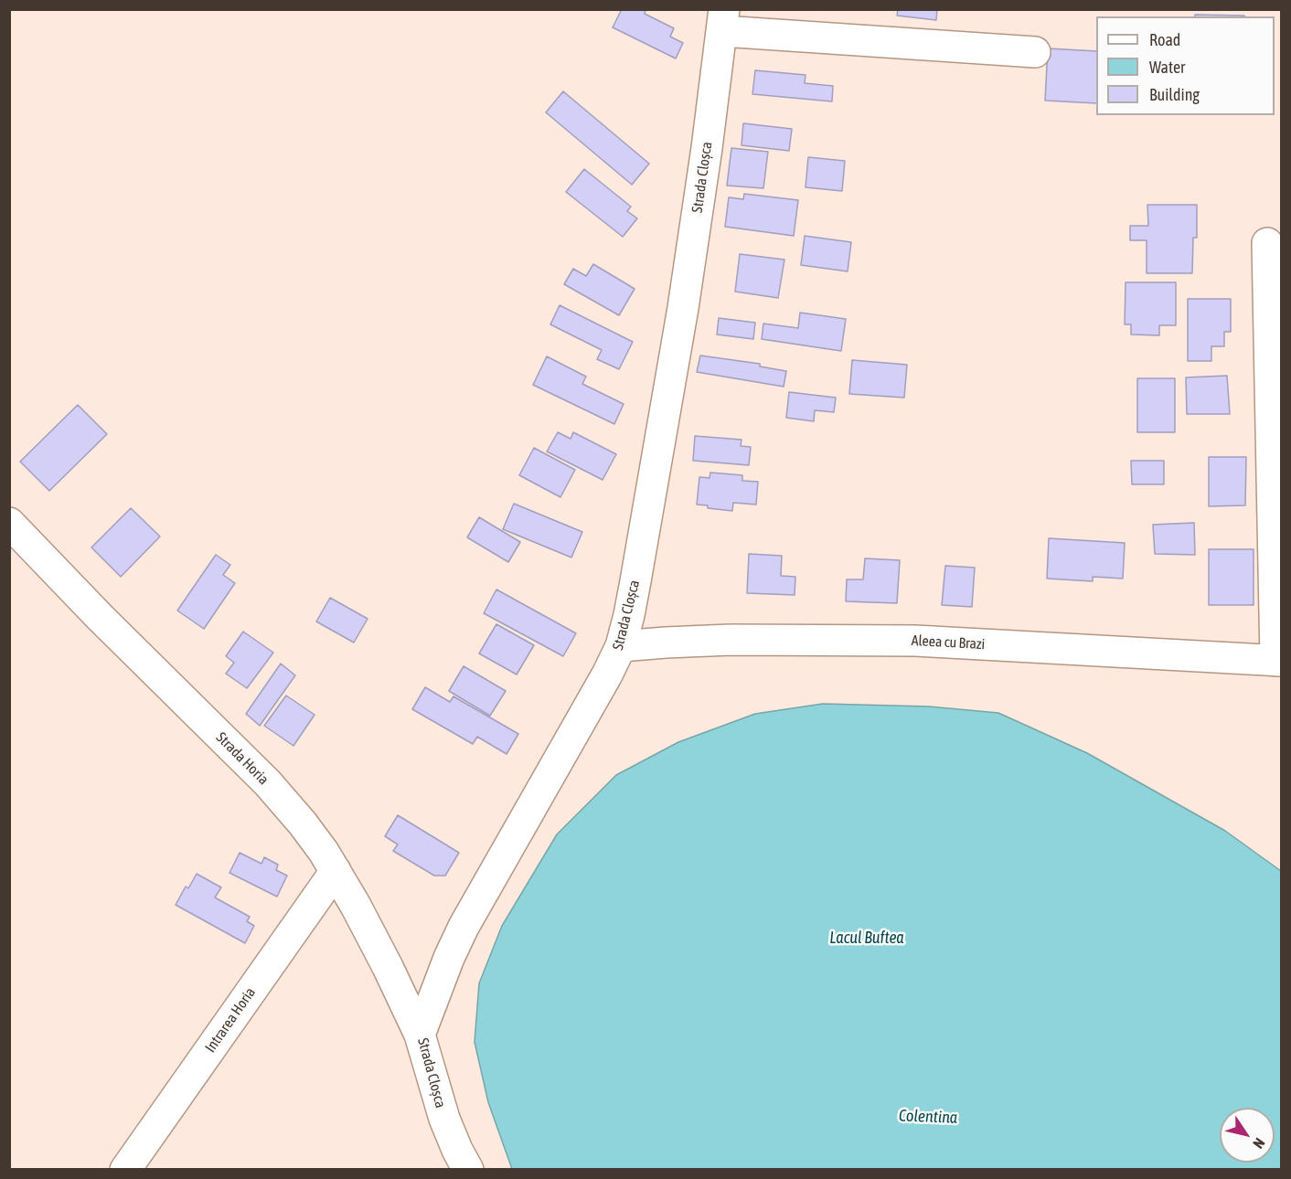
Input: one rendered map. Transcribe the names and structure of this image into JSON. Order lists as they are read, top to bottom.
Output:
{
  "streets": {
    "street": [
      "Strada Cloșca",
      "Aleea cu Brazi",
      "Strada Horia",
      "Intrarea Horia"
    ]
  },
  "crossings": [
    ["Strada Cloșca", "Aleea cu Brazi"],
    ["Strada Cloșca", "Strada Horia"],
    ["Strada Horia", "Intrarea Horia"]
  ],
  "water": ["Lacul Buftea", "Colentina"],
  "legend": ["Road", "Water", "Building"],
  "north": "bottom right"
}
